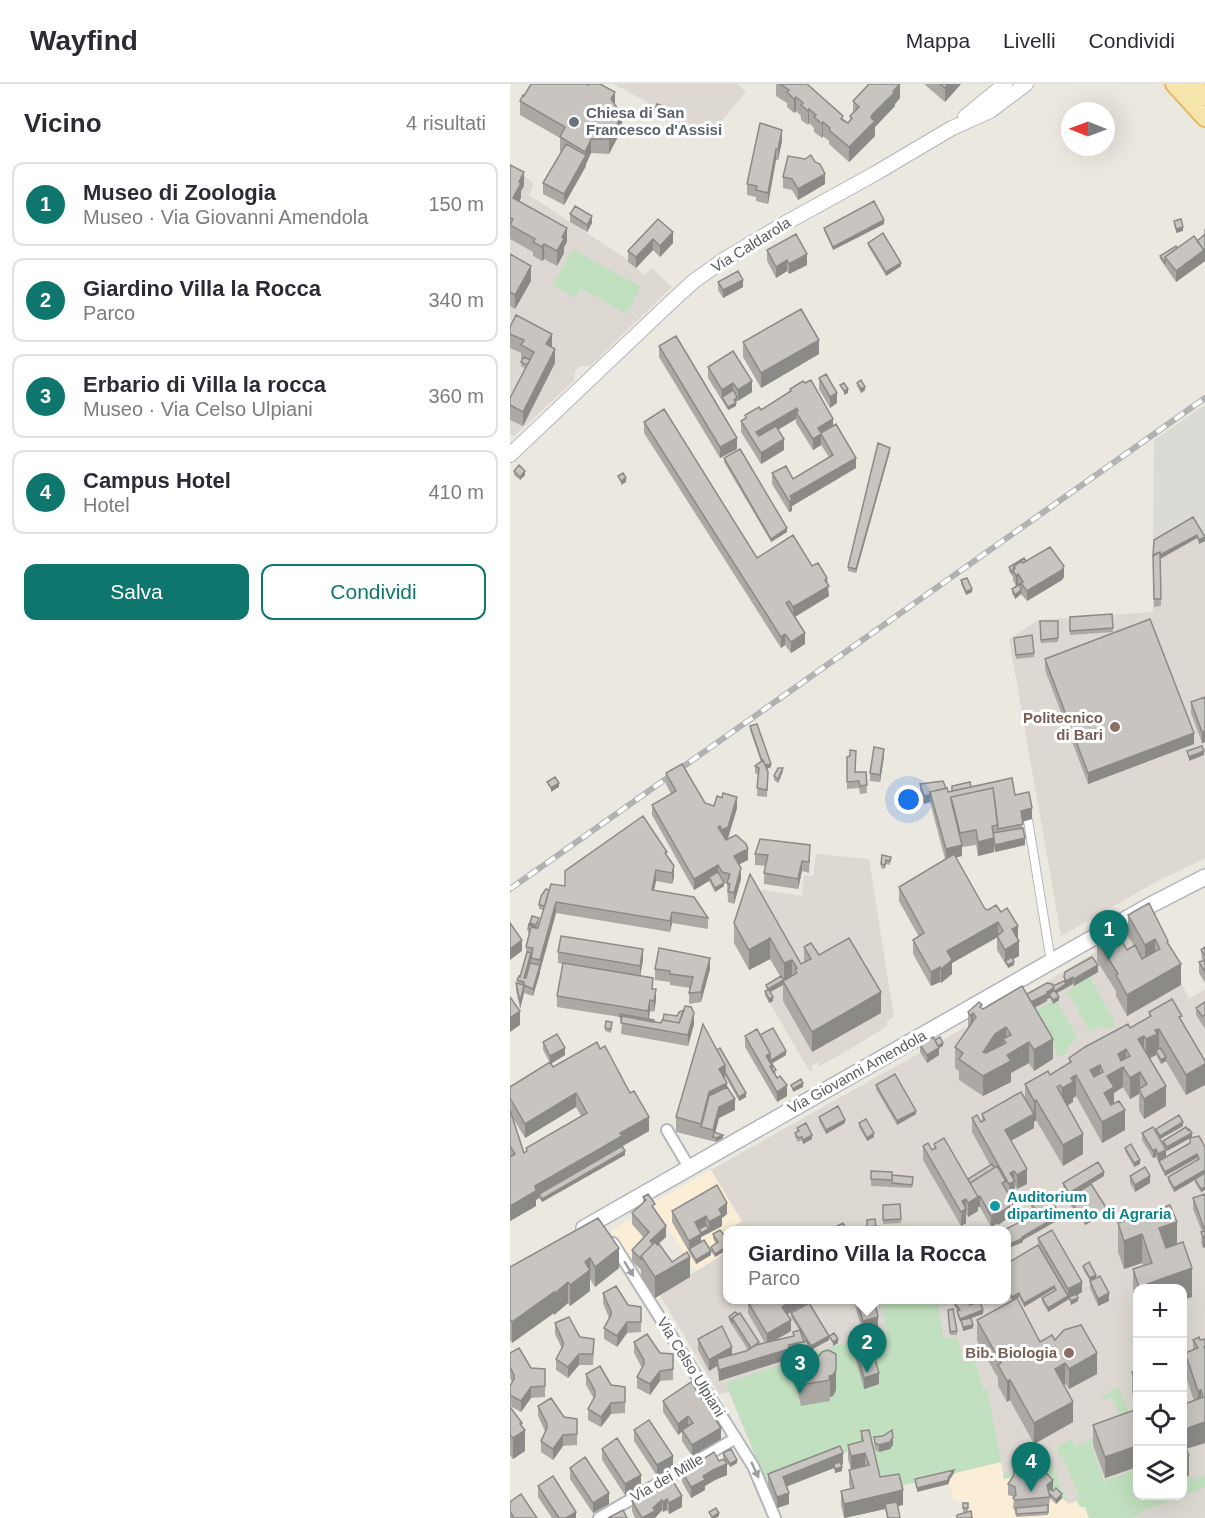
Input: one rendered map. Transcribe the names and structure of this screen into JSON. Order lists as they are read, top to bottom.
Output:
{
  "streets": {
    "main road": ["Via Giovanni Amendola"],
    "street": ["Via Caldarola", "Via Celso Ulpiani", "Via dei Mille"]
  },
  "crossings": [
    ["Via Giovanni Amendola", "Via Celso Ulpiani"],
    ["Via Celso Ulpiani", "Via dei Mille"]
  ],
  "one_way": ["Via Celso Ulpiani"],
  "places": [
    "Chiesa di San Francesco d'Assisi",
    "Politecnico di Bari",
    "Auditorium dipartimento di Agraria",
    "Bib. Biologia"
  ],
  "north": "left",
  "page": {
    "header": "Wayfind",
    "nav": ["Mappa", "Livelli", "Condividi"],
    "heading": ["Vicino", "4 risultati"],
    "list": [
      {
        "mark": "1",
        "name": "Museo di Zoologia",
        "note": "Museo · Via Giovanni Amendola",
        "value": "150 m"
      },
      {
        "mark": "2",
        "name": "Giardino Villa la Rocca",
        "note": "Parco",
        "value": "340 m"
      },
      {
        "mark": "3",
        "name": "Erbario di Villa la rocca",
        "note": "Museo · Via Celso Ulpiani",
        "value": "360 m"
      },
      {
        "mark": "4",
        "name": "Campus Hotel",
        "note": "Hotel",
        "value": "410 m"
      }
    ],
    "buttons": ["Salva", "Condividi"],
    "pins": [
      "1",
      "2",
      "3",
      "4"
    ],
    "popup": ["Giardino Villa la Rocca", "Parco"],
    "map_buttons": ["+", "−"]
  }
}
